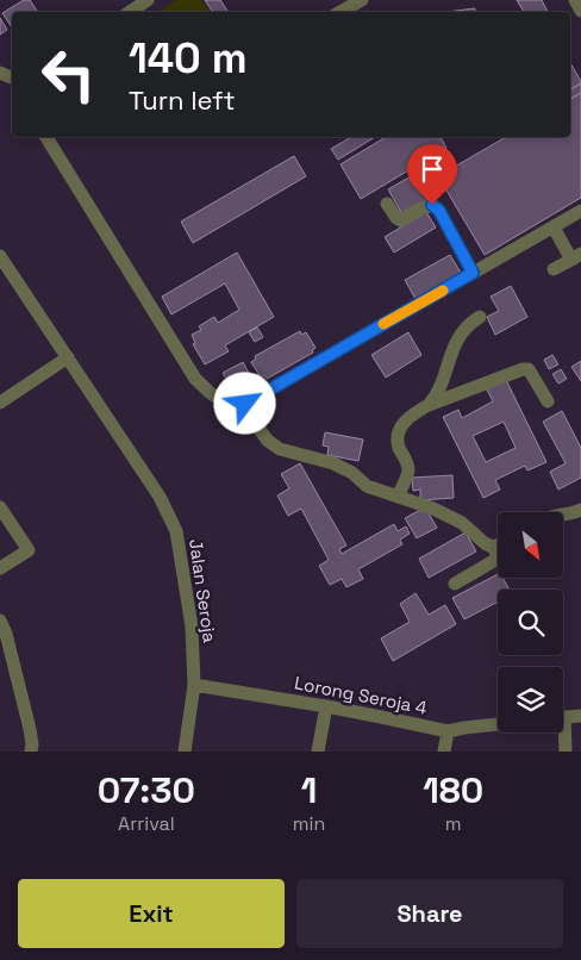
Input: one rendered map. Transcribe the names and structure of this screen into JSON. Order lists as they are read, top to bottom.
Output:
{
  "streets": {
    "street": ["Jalan Seroja", "Lorong Seroja 4"]
  },
  "crossings": [
    ["Jalan Seroja", "Lorong Seroja 4"]
  ],
  "north": "bottom right",
  "page": {
    "turn": ["140 m", "Turn left"],
    "eta": [
      "07:30",
      "Arrival",
      "1",
      "min",
      "180",
      "m"
    ],
    "buttons": ["Exit", "Share"]
  }
}
